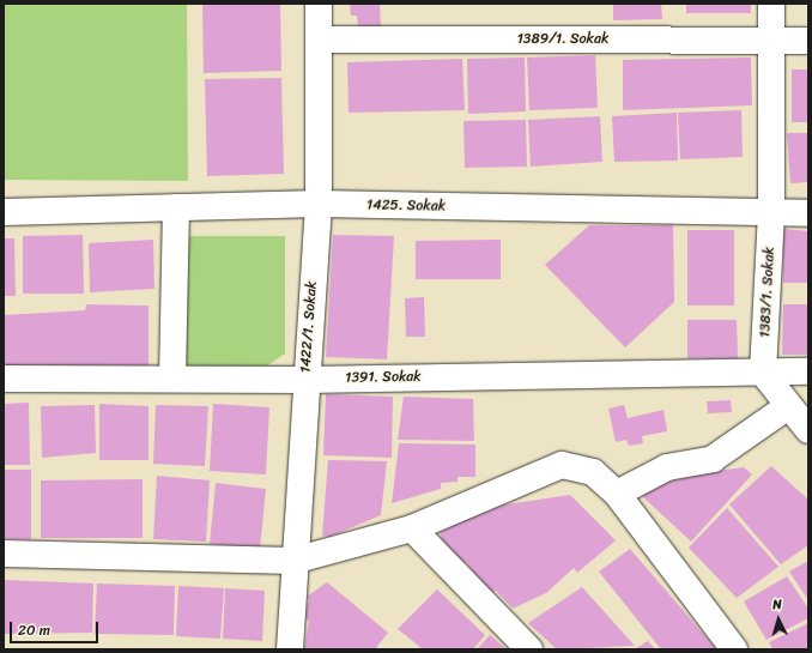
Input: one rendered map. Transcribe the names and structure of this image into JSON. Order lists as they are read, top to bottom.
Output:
{
  "streets": {
    "street": [
      "1389/1. Sokak",
      "1425. Sokak",
      "1383/1. Sokak",
      "1422/1. Sokak",
      "1391. Sokak"
    ]
  },
  "crossings": [
    ["1389/1. Sokak", "1383/1. Sokak"],
    ["1389/1. Sokak", "1422/1. Sokak"],
    ["1425. Sokak", "1383/1. Sokak"],
    ["1425. Sokak", "1422/1. Sokak"],
    ["1383/1. Sokak", "1391. Sokak"],
    ["1422/1. Sokak", "1391. Sokak"]
  ],
  "scale_bar": "20 m",
  "north": "top"
}
